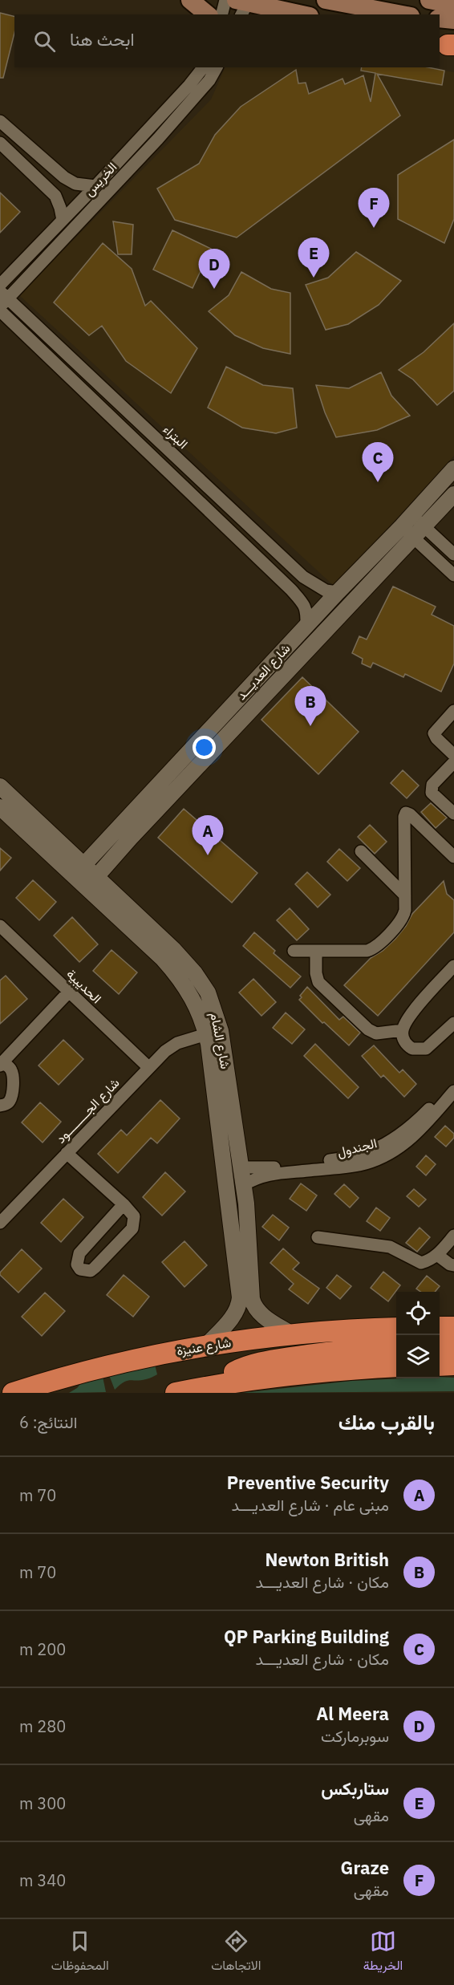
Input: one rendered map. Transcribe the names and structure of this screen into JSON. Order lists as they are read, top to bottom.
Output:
{
  "streets": {
    "highway": ["شارع عنيزة"],
    "street": [
      "الخريس",
      "البتراء",
      "شارع العديـــد",
      "الحديبية",
      "شارع الشام",
      "شارع الجــــــــود",
      "الجندول"
    ]
  },
  "crossings": [
    ["الخريس", "البتراء"],
    ["البتراء", "شارع العديـــد"],
    ["شارع العديـــد", "شارع الشام"],
    ["الحديبية", "شارع الجــــــــود"],
    ["شارع الشام", "شارع الجــــــــود"],
    ["شارع الشام", "الجندول"]
  ],
  "page": {
    "search": "ابحث هنا",
    "pins": [
      "F",
      "E",
      "D",
      "C",
      "B",
      "A"
    ],
    "heading": ["بالقرب منك", "النتائج: 6"],
    "list": [
      {
        "mark": "A",
        "name": "Preventive Security",
        "note": "مبنى عام · شارع العديـــد",
        "value": "70 m"
      },
      {
        "mark": "B",
        "name": "Newton British",
        "note": "مكان · شارع العديـــد",
        "value": "70 m"
      },
      {
        "mark": "C",
        "name": "QP Parking Building",
        "note": "مكان · شارع العديـــد",
        "value": "200 m"
      },
      {
        "mark": "D",
        "name": "Al Meera",
        "note": "سوبرماركت",
        "value": "280 m"
      },
      {
        "mark": "E",
        "name": "ستاربكس",
        "note": "مقهى",
        "value": "300 m"
      },
      {
        "mark": "F",
        "name": "Graze",
        "note": "مقهى",
        "value": "340 m"
      }
    ],
    "nav": ["الخريطة", "الاتجاهات", "المحفوظات"]
  }
}
